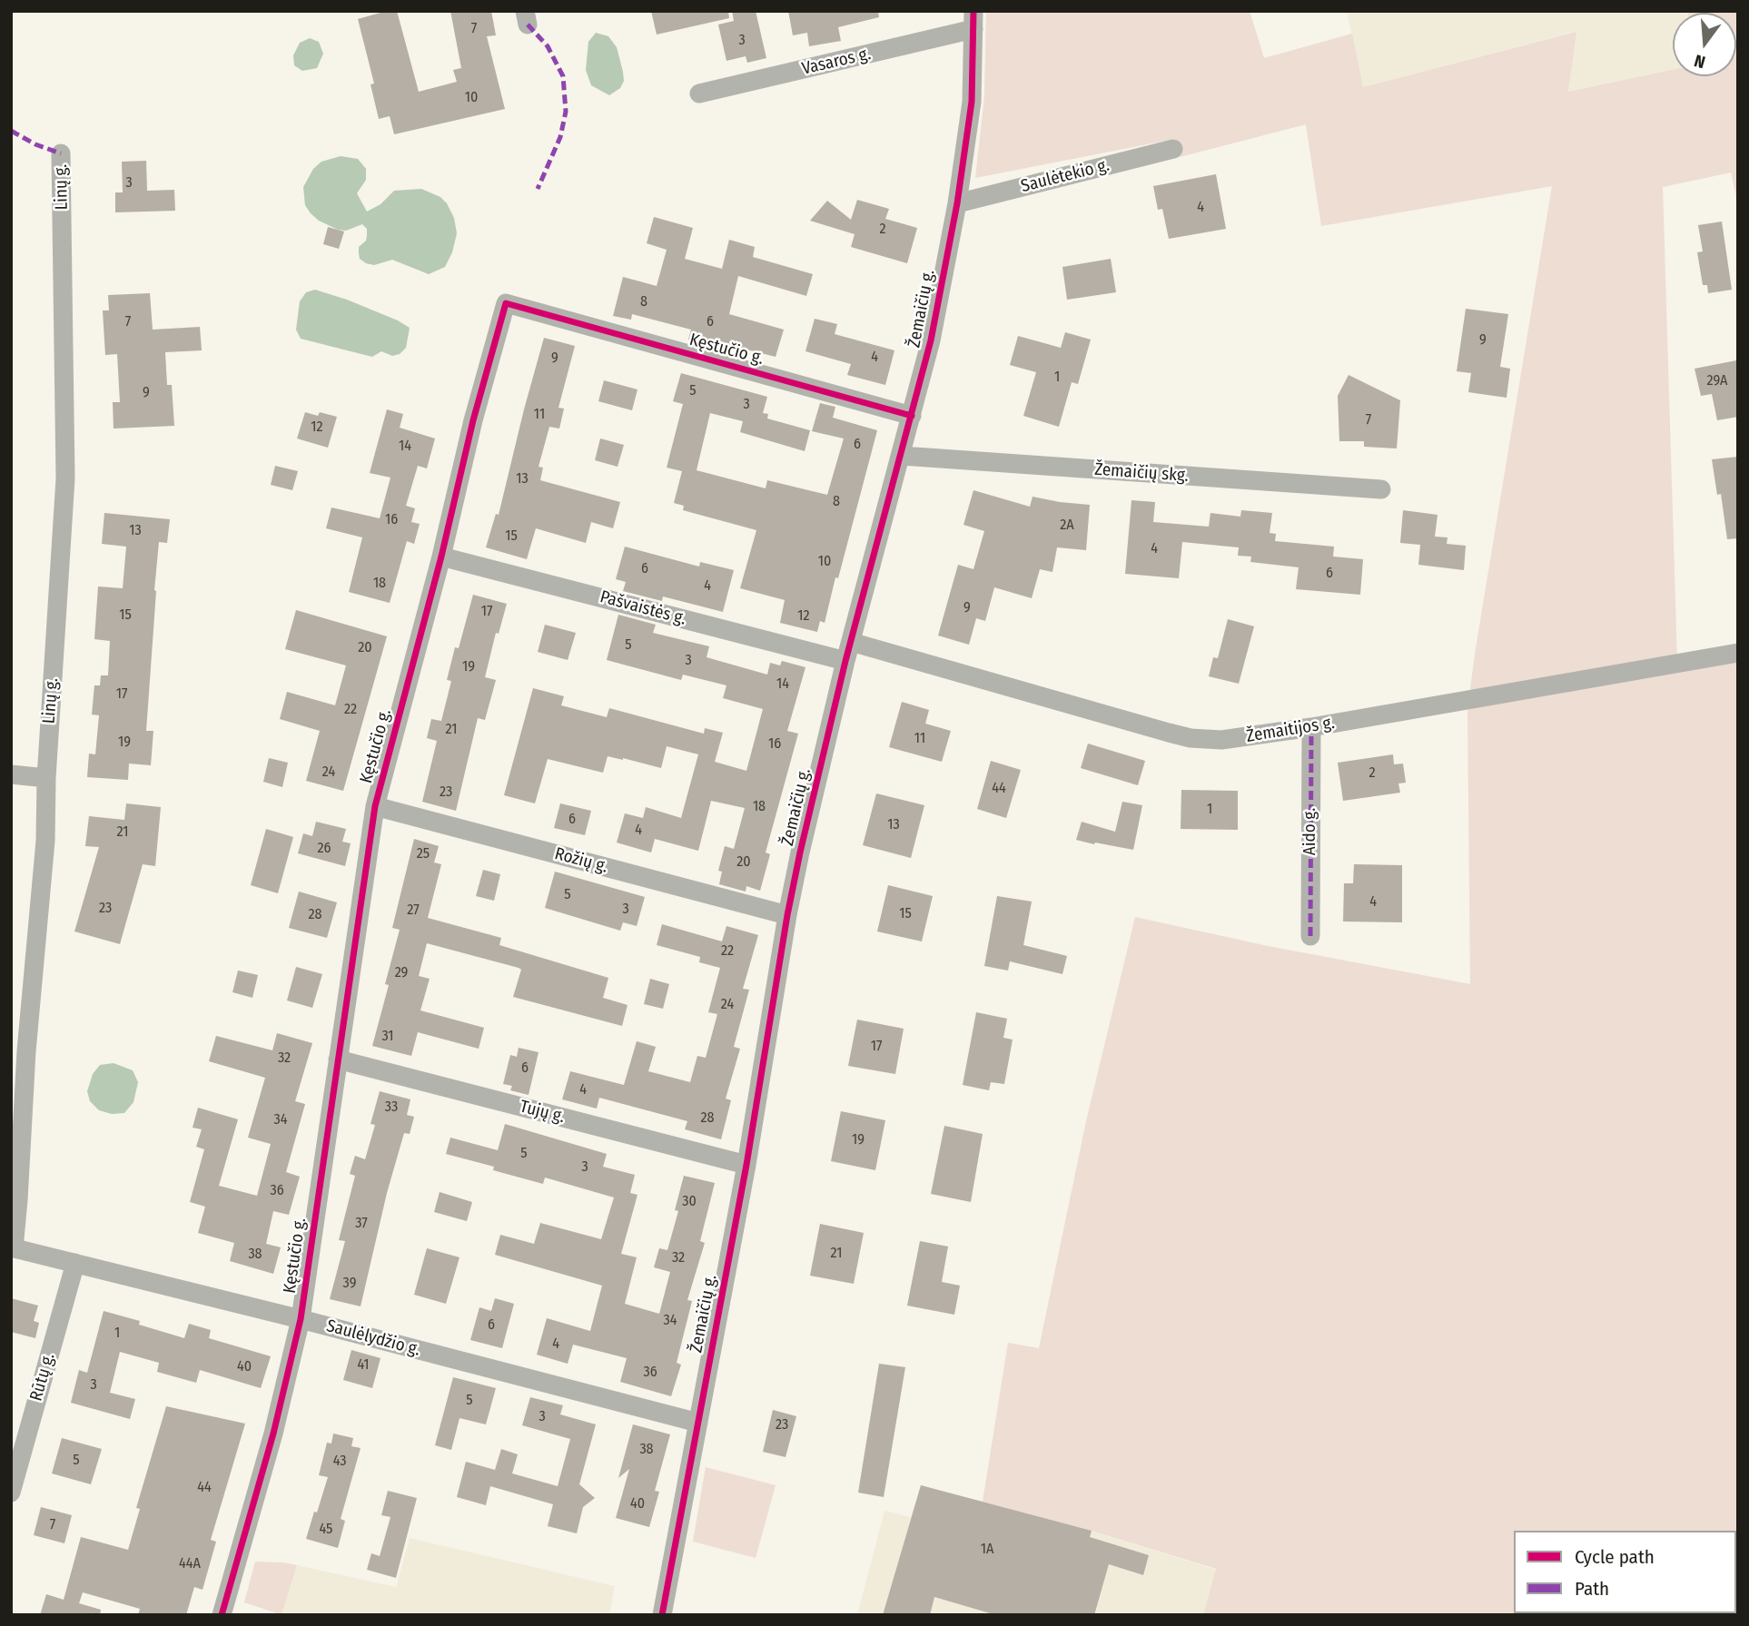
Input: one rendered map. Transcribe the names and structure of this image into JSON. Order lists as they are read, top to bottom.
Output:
{
  "streets": {
    "street": [
      "Vasaros g.",
      "Saulėtekio g.",
      "Linų g.",
      "Žemaičių g.",
      "Kęstučio g.",
      "Žemaičių skg.",
      "Pašvaistės g.",
      "Žemaitijos g.",
      "Aido g.",
      "Rožių g.",
      "Tujų g.",
      "Saulėlydžio g.",
      "Rūtų g."
    ]
  },
  "crossings": [
    ["Vasaros g.", "Žemaičių g."],
    ["Saulėtekio g.", "Žemaičių g."],
    ["Linų g.", "Saulėlydžio g."],
    ["Žemaičių g.", "Kęstučio g."],
    ["Žemaičių g.", "Žemaičių skg."],
    ["Žemaičių g.", "Pašvaistės g."],
    ["Žemaičių g.", "Žemaitijos g."],
    ["Žemaičių g.", "Rožių g."],
    ["Žemaičių g.", "Tujų g."],
    ["Žemaičių g.", "Saulėlydžio g."],
    ["Kęstučio g.", "Pašvaistės g."],
    ["Kęstučio g.", "Rožių g."],
    ["Kęstučio g.", "Tujų g."],
    ["Kęstučio g.", "Saulėlydžio g."],
    ["Žemaitijos g.", "Aido g."],
    ["Saulėlydžio g.", "Rūtų g."]
  ],
  "house_numbers": [
    "7",
    "3",
    "10",
    "3",
    "4",
    "2",
    "8",
    "7",
    "6",
    "9",
    "4",
    "9",
    "1",
    "29A",
    "5",
    "9",
    "3",
    "11",
    "7",
    "12",
    "6",
    "14",
    "13",
    "8",
    "16",
    "2A",
    "13",
    "15",
    "4",
    "10",
    "6",
    "6",
    "18",
    "4",
    "9",
    "17",
    "15",
    "12",
    "5",
    "20",
    "3",
    "19",
    "14",
    "17",
    "22",
    "21",
    "11",
    "19",
    "16",
    "24",
    "2",
    "44",
    "23",
    "18",
    "1",
    "6",
    "13",
    "4",
    "21",
    "26",
    "25",
    "20",
    "5",
    "4",
    "23",
    "3",
    "27",
    "15",
    "28",
    "22",
    "29",
    "24",
    "31",
    "17",
    "32",
    "6",
    "4",
    "33",
    "28",
    "34",
    "19",
    "5",
    "3",
    "36",
    "30",
    "37",
    "21",
    "38",
    "32",
    "39",
    "34",
    "6",
    "1",
    "4",
    "41",
    "40",
    "36",
    "3",
    "5",
    "3",
    "23",
    "38",
    "5",
    "43",
    "44",
    "40",
    "7",
    "45",
    "1A",
    "44A"
  ],
  "legend": ["Cycle path", "Path"],
  "north": "bottom"
}
